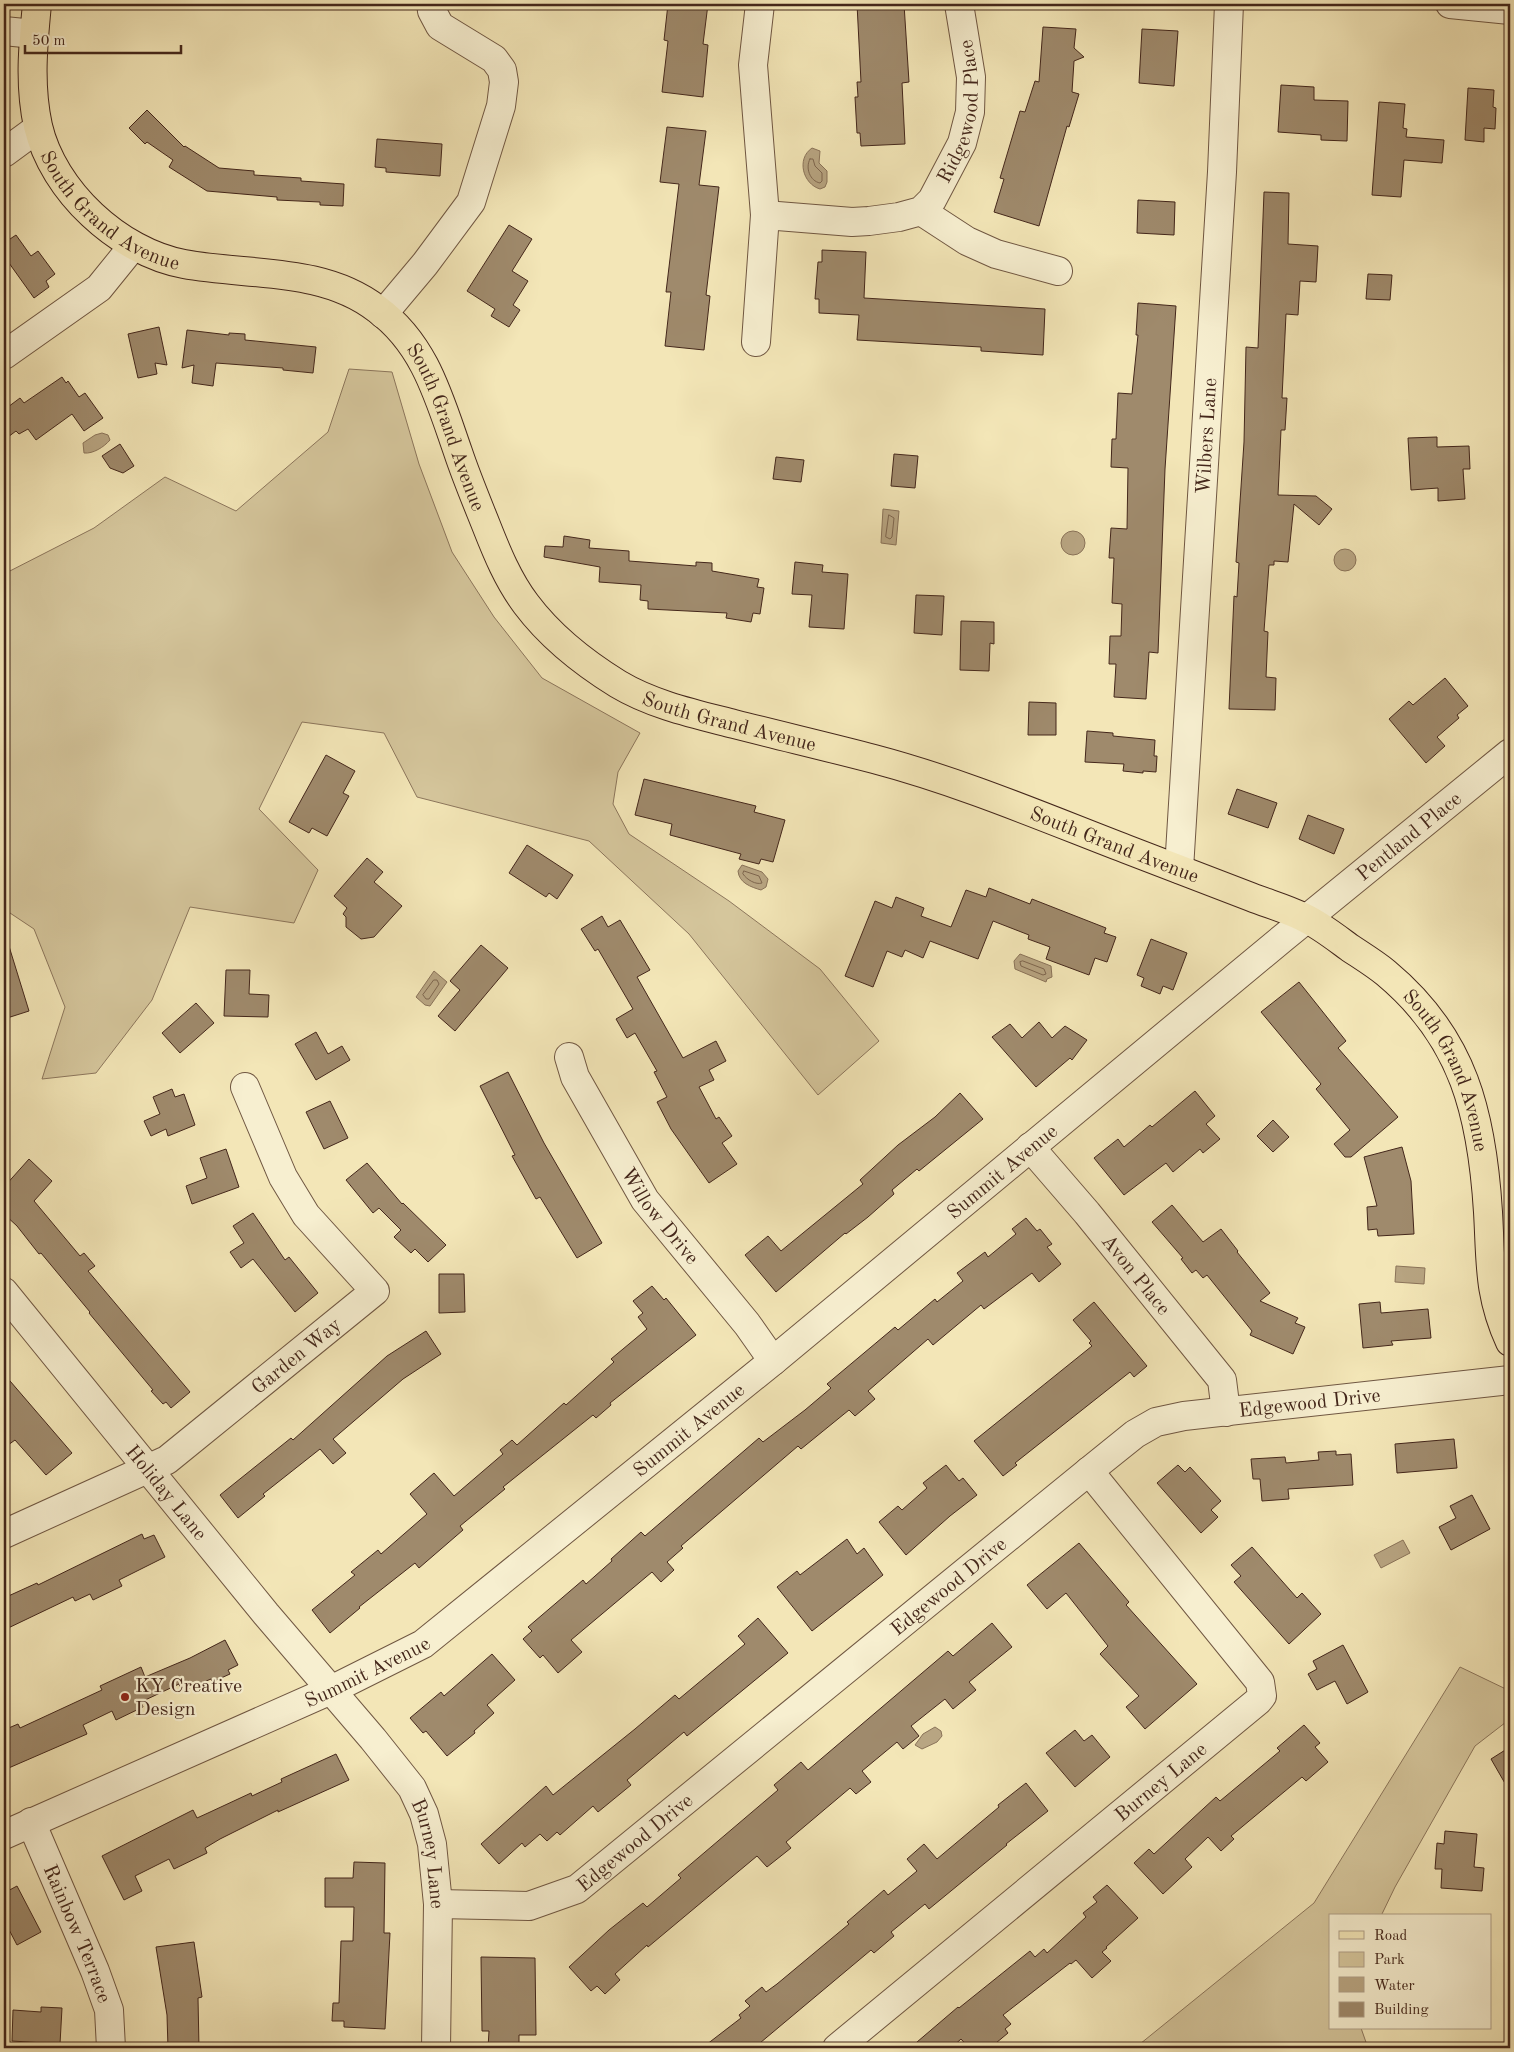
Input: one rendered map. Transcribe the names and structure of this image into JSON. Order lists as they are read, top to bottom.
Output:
{
  "streets": {
    "main road": ["South Grand Avenue"],
    "street": [
      "Ridgewood Place",
      "Wilbers Lane",
      "Pentland Place",
      "Summit Avenue",
      "Willow Drive",
      "Avon Place",
      "Garden Way",
      "Edgewood Drive",
      "Holiday Lane",
      "Burney Lane",
      "Rainbow Terrace"
    ]
  },
  "crossings": [
    ["South Grand Avenue", "Wilbers Lane"],
    ["South Grand Avenue", "Pentland Place"],
    ["South Grand Avenue", "Summit Avenue"],
    ["Pentland Place", "Summit Avenue"],
    ["Summit Avenue", "Willow Drive"],
    ["Summit Avenue", "Avon Place"],
    ["Summit Avenue", "Holiday Lane"],
    ["Summit Avenue", "Burney Lane"],
    ["Summit Avenue", "Rainbow Terrace"],
    ["Avon Place", "Edgewood Drive"],
    ["Garden Way", "Holiday Lane"],
    ["Edgewood Drive", "Burney Lane"],
    ["Holiday Lane", "Burney Lane"]
  ],
  "places": ["KY Creative Design"],
  "legend": [
    "Road",
    "Park",
    "Water",
    "Building"
  ],
  "scale_bar": "50 m"
}
